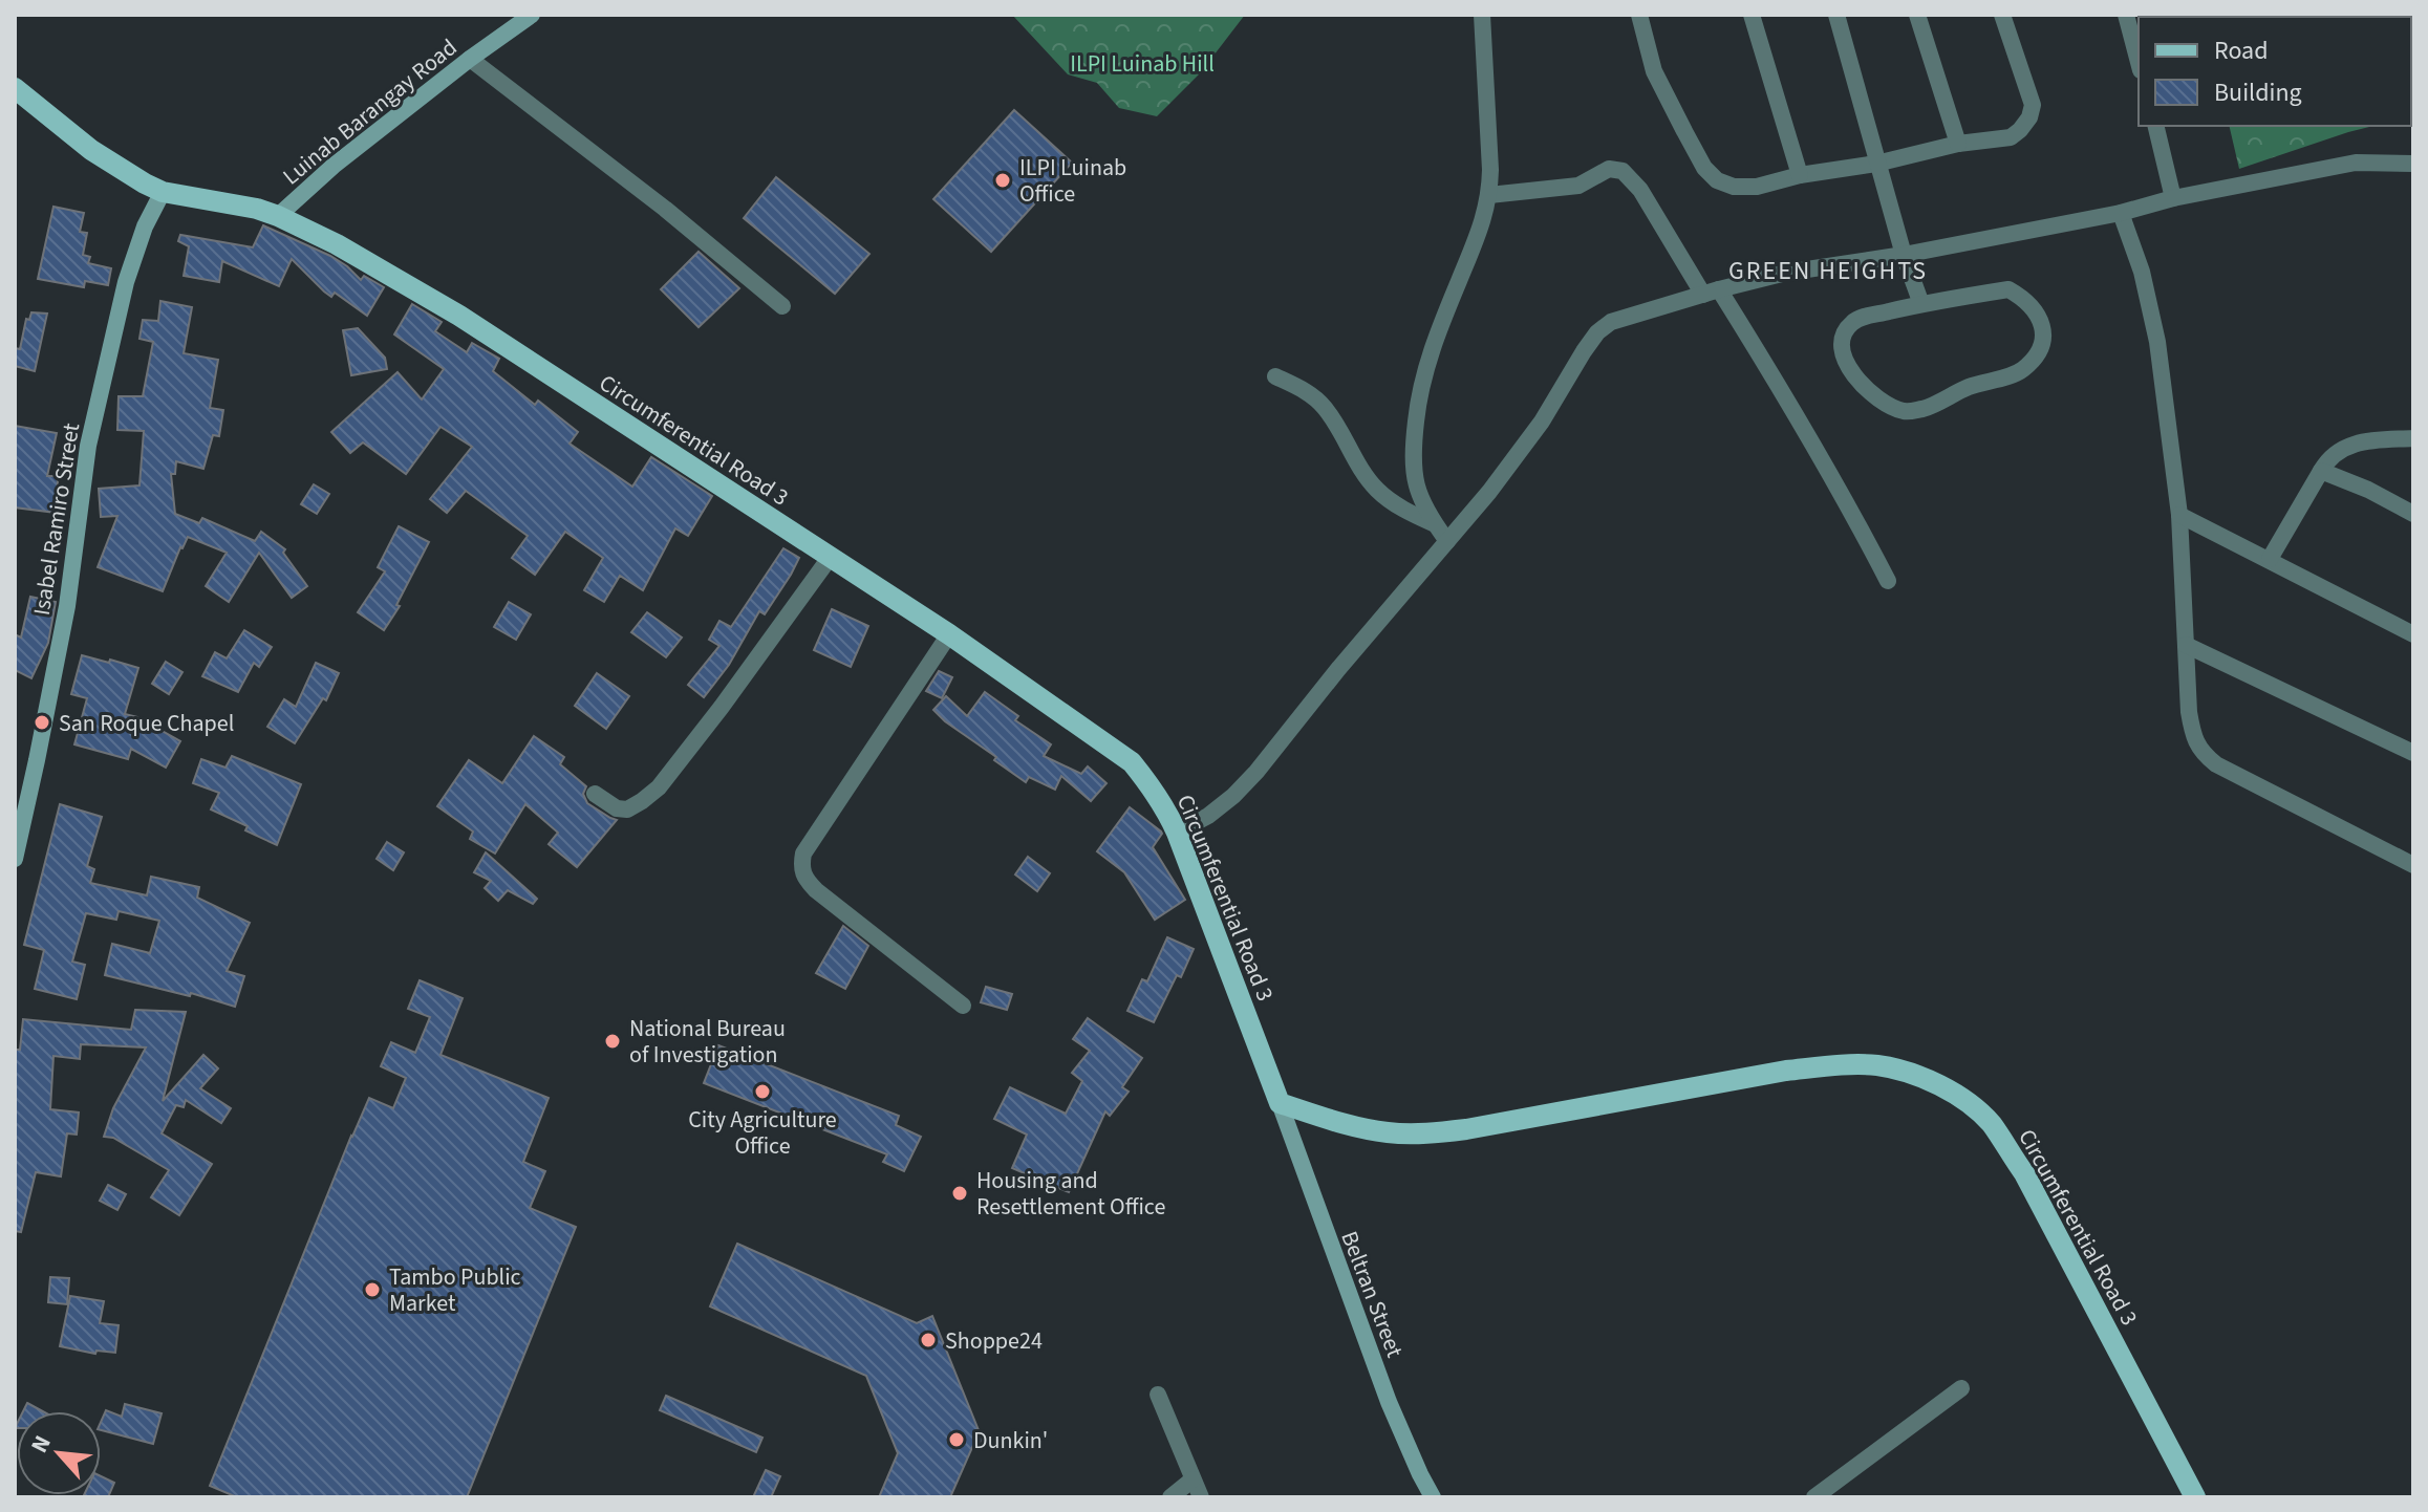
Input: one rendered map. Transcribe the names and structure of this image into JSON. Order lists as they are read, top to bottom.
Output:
{
  "streets": {
    "main road": ["Circumferential Road 3"],
    "street": ["Luinab Barangay Road", "Isabel Ramiro Street", "Beltran Street"]
  },
  "crossings": [
    ["Luinab Barangay Road", "Circumferential Road 3"],
    ["Circumferential Road 3", "Isabel Ramiro Street"],
    ["Circumferential Road 3", "Beltran Street"]
  ],
  "districts": ["GREEN HEIGHTS"],
  "parks": ["ILPI Luinab Hill"],
  "places": [
    "ILPI Luinab Office",
    "San Roque Chapel",
    "National Bureau of Investigation",
    "City Agriculture Office",
    "Housing and Resettlement Office",
    "Tambo Public Market",
    "Shoppe24",
    "Dunkin'"
  ],
  "legend": ["Road", "Building"],
  "north": "top left"
}
